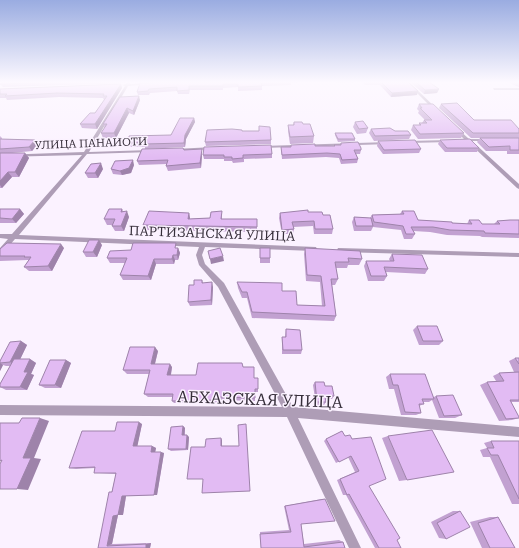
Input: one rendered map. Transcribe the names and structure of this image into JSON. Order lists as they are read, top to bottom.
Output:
{
  "streets": {
    "street": ["УЛИЦА ПАНАИОТИ", "ПАРТИЗАНСКАЯ УЛИЦА", "АБХАЗСКАЯ УЛИЦА"]
  }
}
